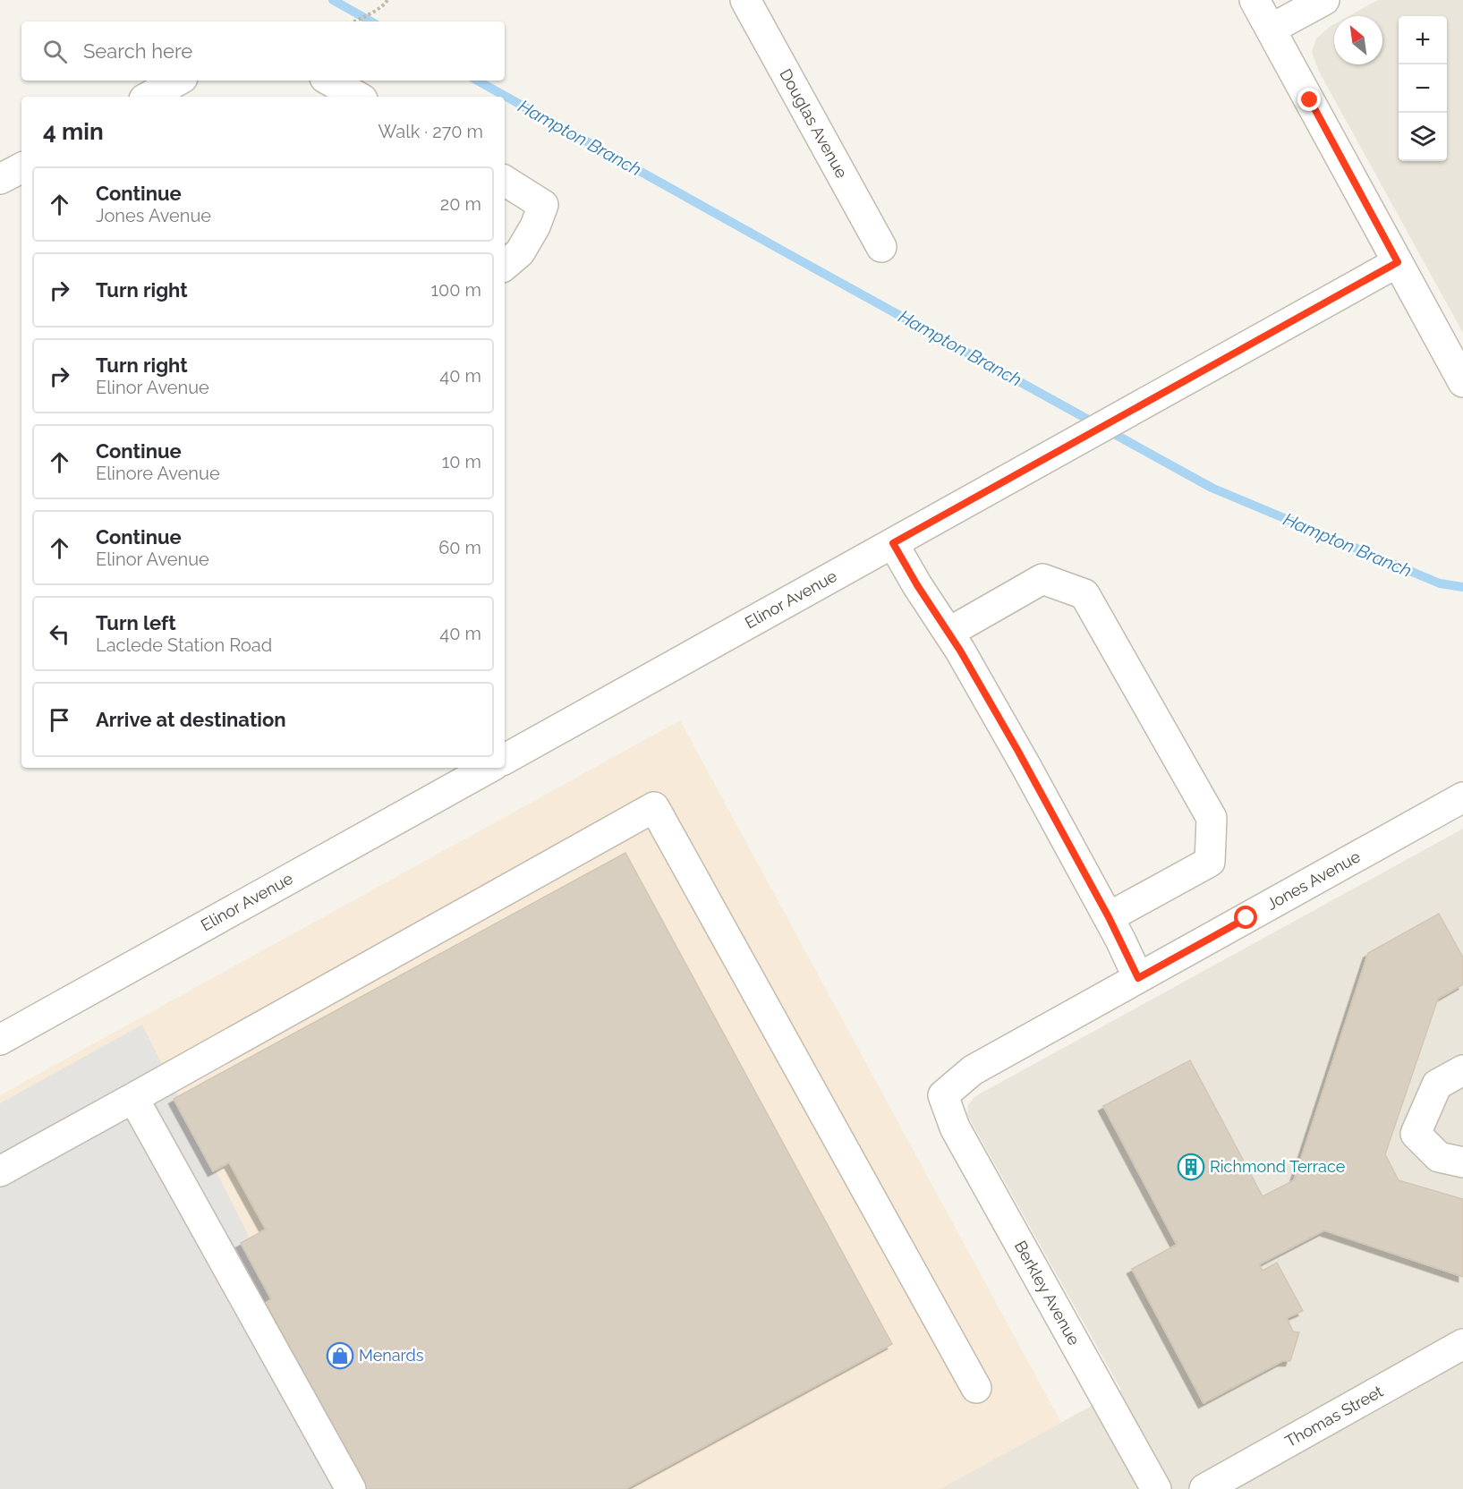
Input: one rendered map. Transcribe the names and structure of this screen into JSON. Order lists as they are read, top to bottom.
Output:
{
  "streets": {
    "street": [
      "Douglas Avenue",
      "Elinor Avenue",
      "Jones Avenue",
      "Berkley Avenue",
      "Thomas Street"
    ]
  },
  "crossings": [
    ["Jones Avenue", "Berkley Avenue"]
  ],
  "water": ["Hampton Branch"],
  "places": {
    "building": ["Richmond Terrace"],
    "shop": ["Menards"]
  },
  "north": "top left",
  "page": {
    "map_buttons": ["+", "−"],
    "search": "Search here",
    "heading": ["4 min", "Walk · 270 m"],
    "list": [
      ["Continue", "Jones Avenue", "20 m"],
      ["Turn right", "100 m"],
      ["Turn right", "Elinor Avenue", "40 m"],
      ["Continue", "Elinore Avenue", "10 m"],
      ["Continue", "Elinor Avenue", "60 m"],
      ["Turn left", "Laclede Station Road", "40 m"],
      "Arrive at destination"
    ]
  }
}
